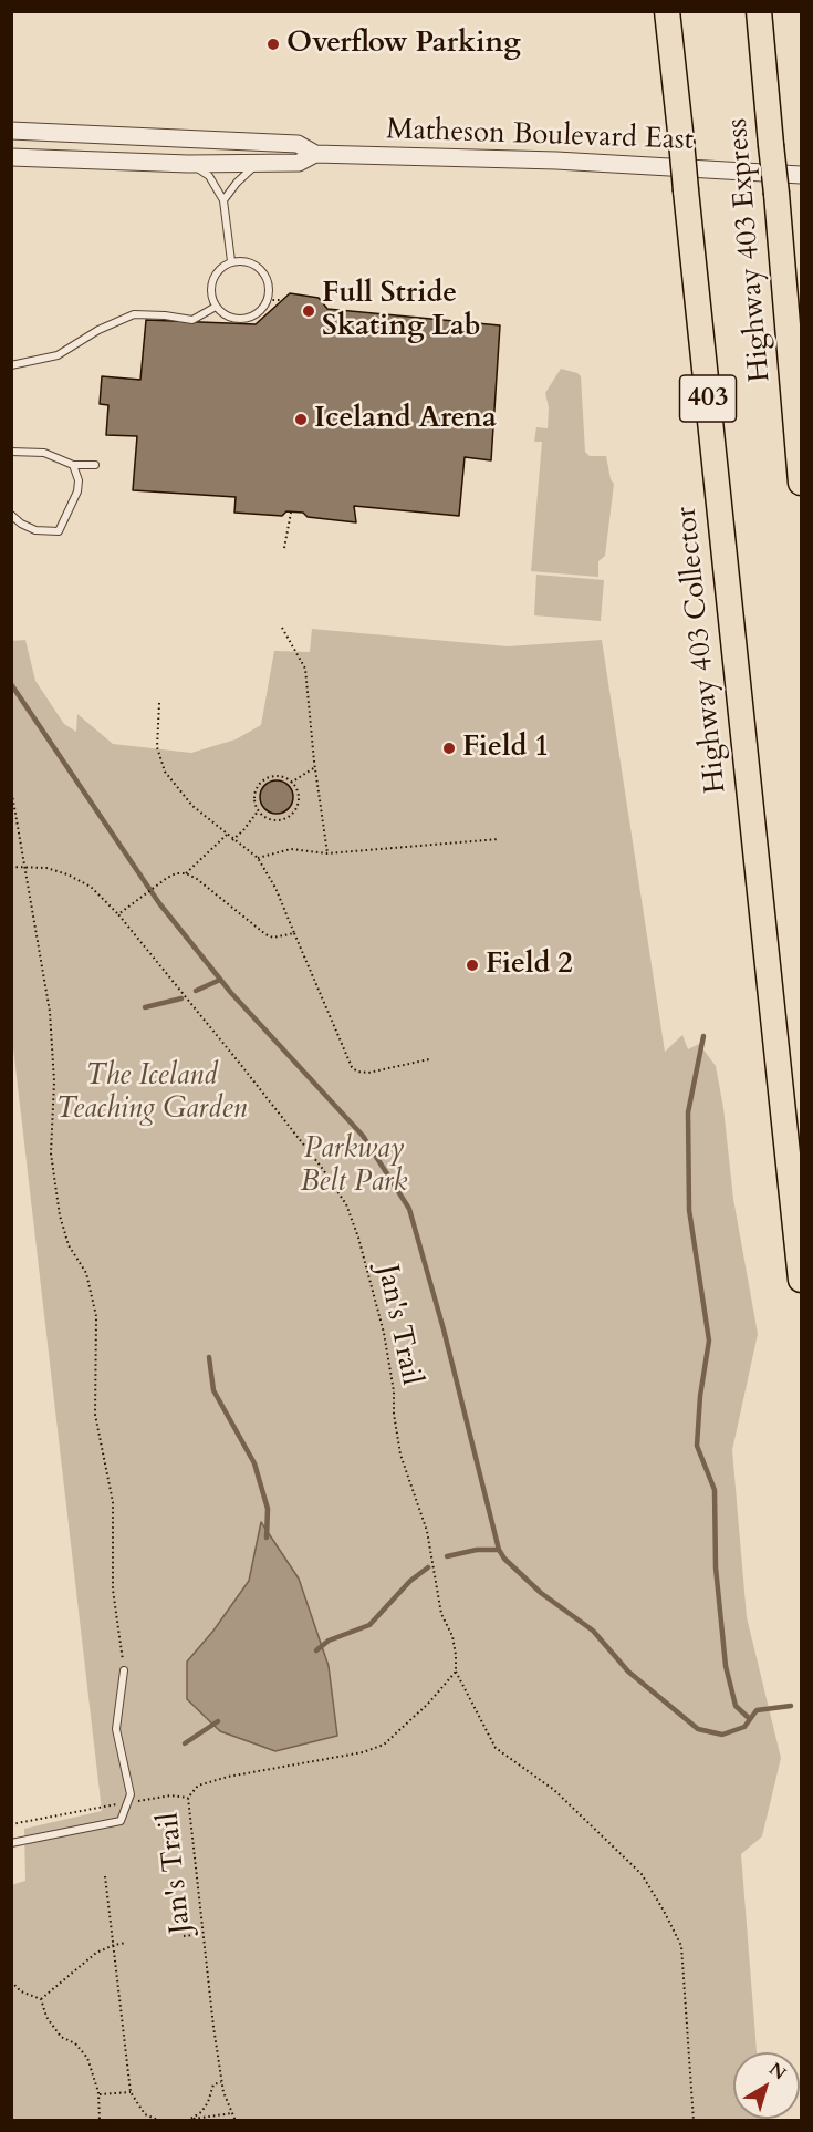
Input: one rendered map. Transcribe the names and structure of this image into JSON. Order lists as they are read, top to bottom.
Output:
{
  "streets": {
    "highway": ["Highway 403 Express", "403", "Highway 403 Collector"],
    "street": ["Matheson Boulevard East"],
    "path": ["Jan's Trail"]
  },
  "parks": ["The Iceland Teaching Garden", "Parkway Belt Park"],
  "places": [
    "Overflow Parking",
    "Full Stride Skating Lab",
    "Iceland Arena",
    "Field 1",
    "Field 2"
  ],
  "north": "top right"
}
